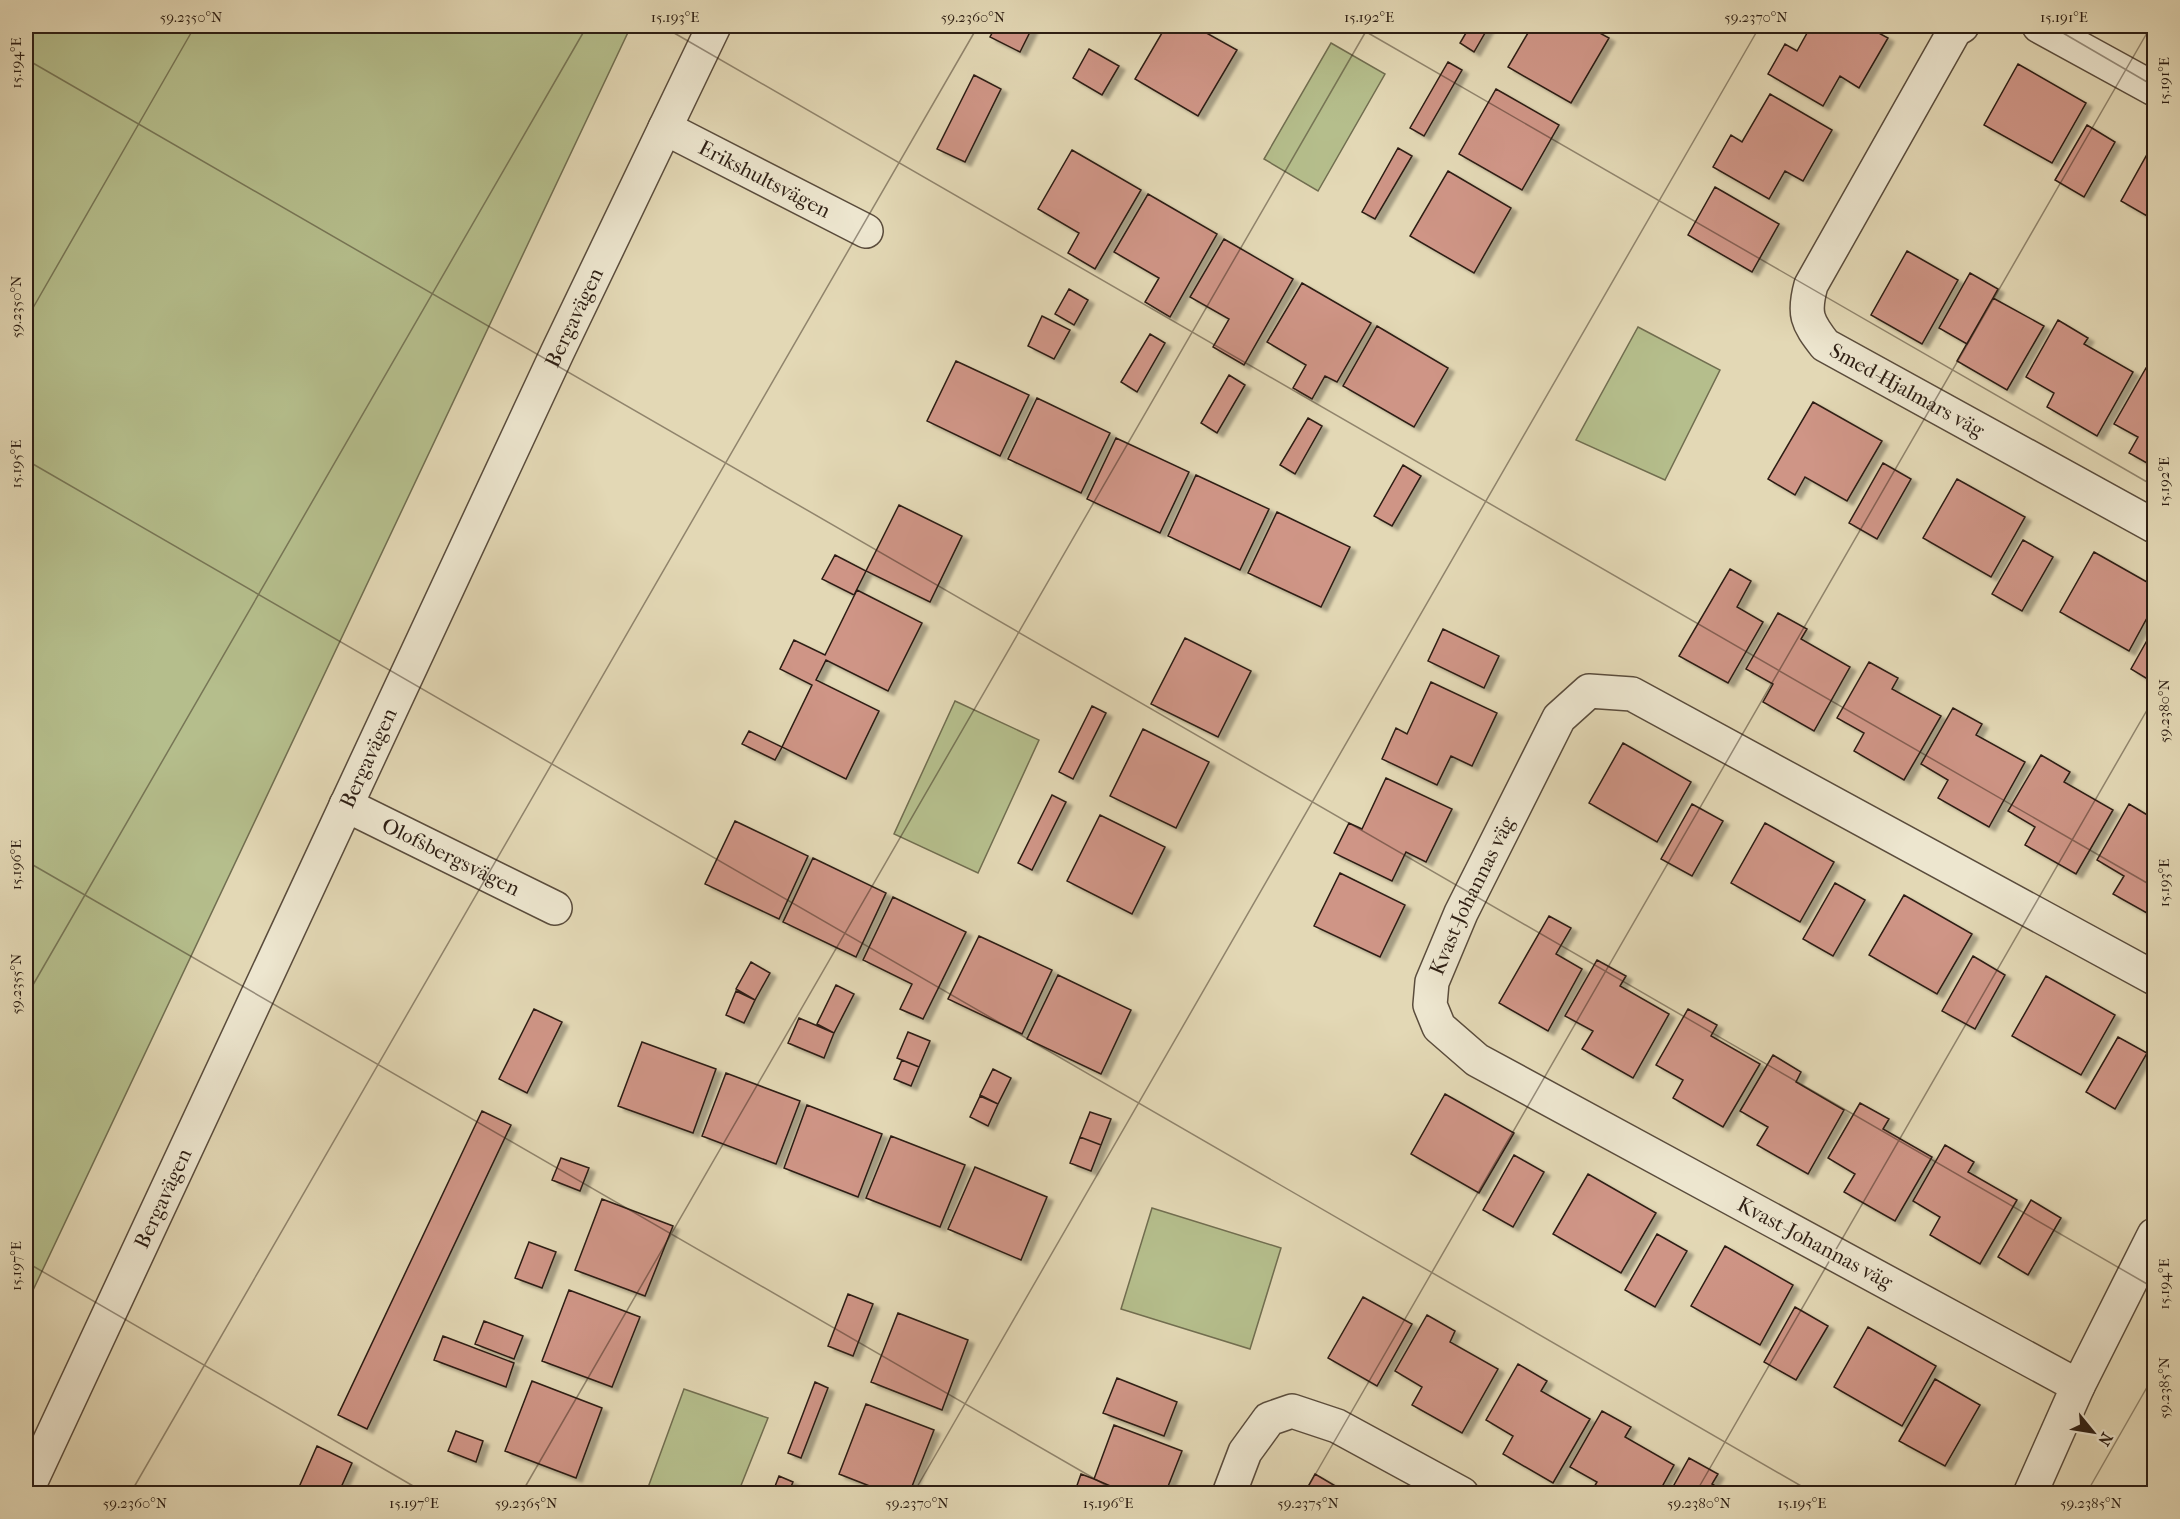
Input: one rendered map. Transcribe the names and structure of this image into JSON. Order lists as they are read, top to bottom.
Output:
{
  "streets": {
    "street": [
      "Erikshultsvägen",
      "Bergavägen",
      "Smed-Hjalmars väg",
      "Olofsbergsvägen",
      "Kvast-Johannas väg"
    ]
  },
  "crossings": [
    ["Erikshultsvägen", "Bergavägen"],
    ["Bergavägen", "Olofsbergsvägen"]
  ],
  "north": "bottom right",
  "coordinates": [
    "59.2350°N",
    "15.193°E",
    "59.2360°N",
    "15.192°E",
    "59.2370°N",
    "15.191°E",
    "15.194°E",
    "15.195°E",
    "59.2380°N",
    "15.196°E",
    "59.2355°N",
    "15.197°E",
    "59.2385°N",
    "59.2365°N",
    "59.2375°N"
  ]
}
